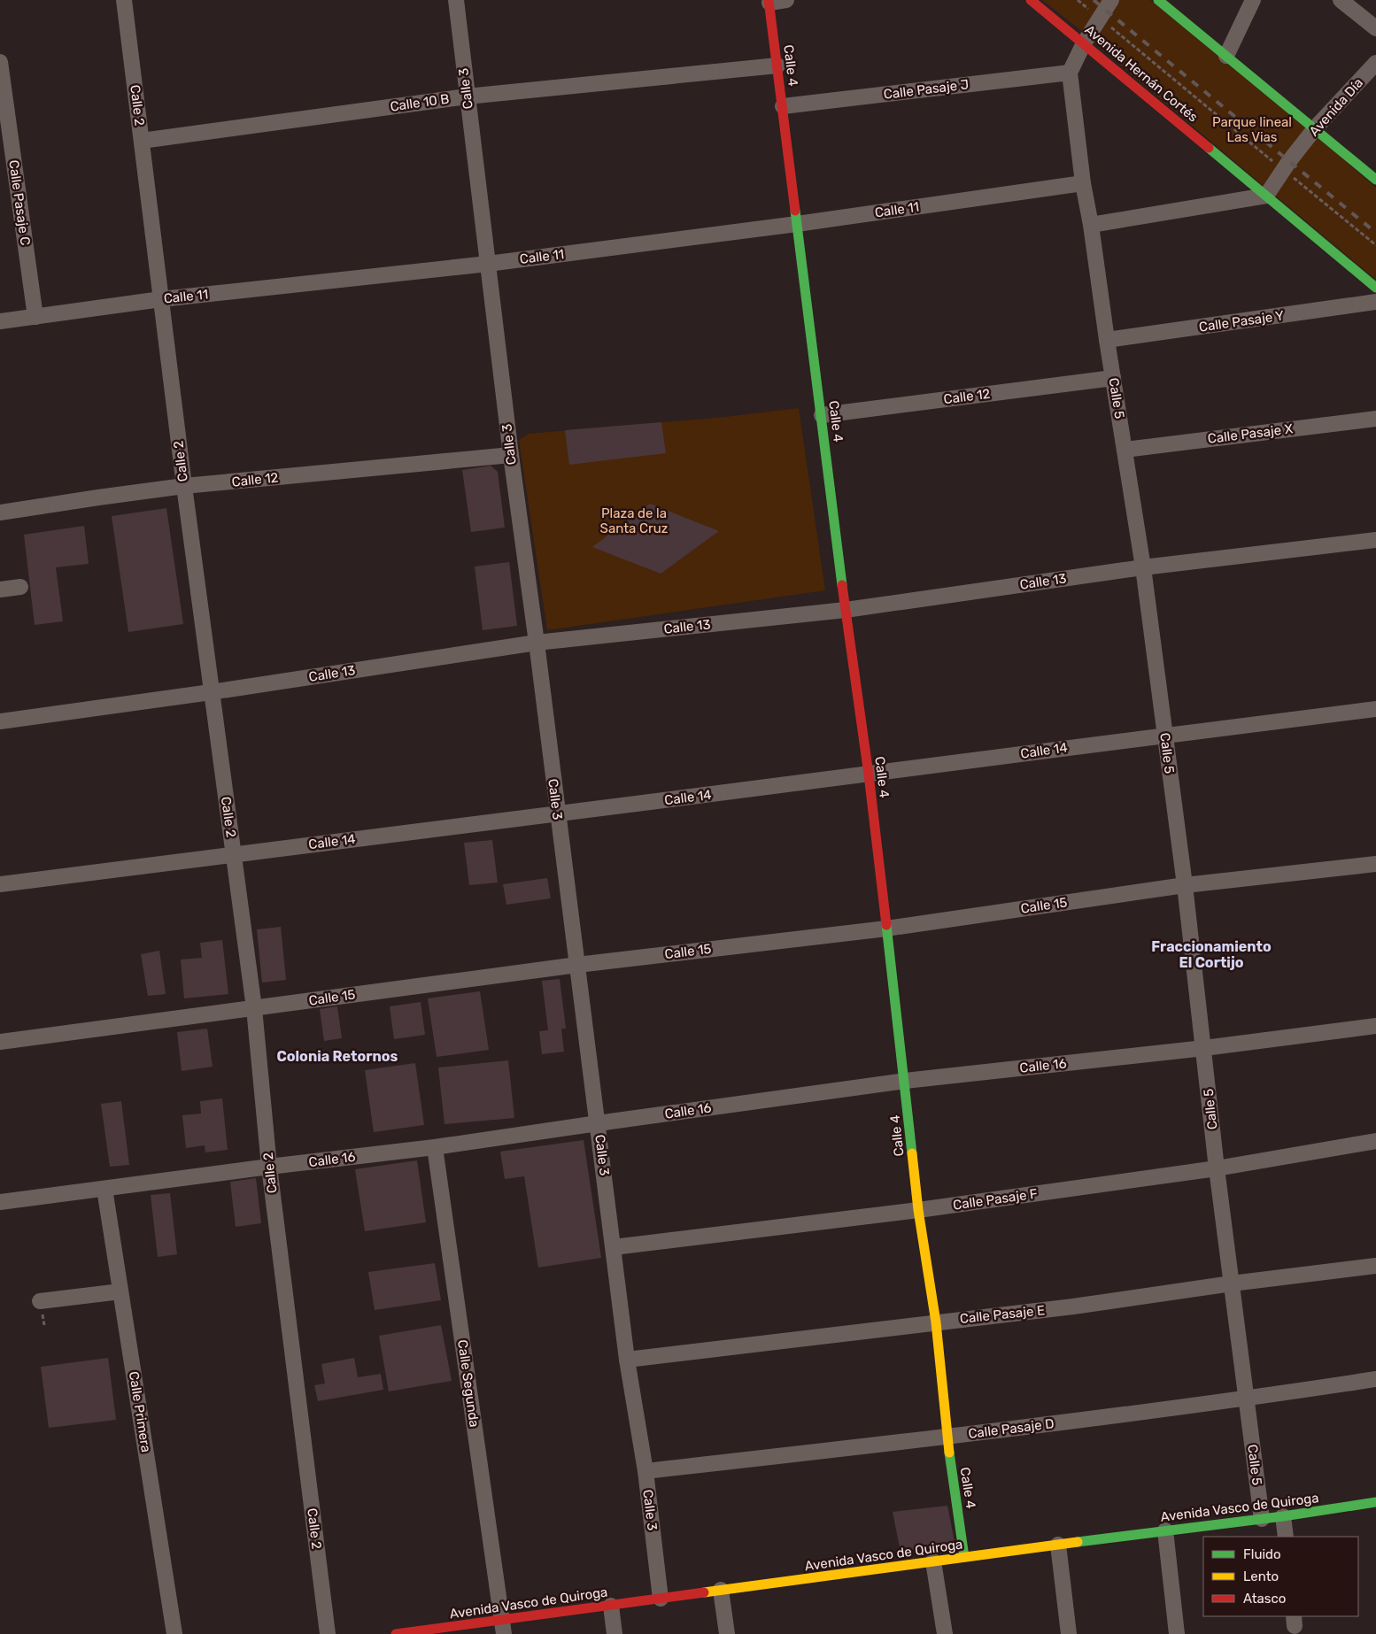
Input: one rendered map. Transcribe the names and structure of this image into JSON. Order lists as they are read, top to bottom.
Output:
{
  "streets": {
    "main road": ["Calle 4", "Avenida Hernán Cortés", "Avenida Vasco de Quiroga"],
    "street": [
      "Calle 3",
      "Calle Pasaje J",
      "Calle 10 B",
      "Calle 2",
      "Avenida Día",
      "Calle Pasaje C",
      "Calle 11",
      "Calle Pasaje Y",
      "Calle 12",
      "Calle 5",
      "Calle Pasaje X",
      "Calle 13",
      "Calle 14",
      "Calle 15",
      "Calle 16",
      "Calle Pasaje F",
      "Calle Pasaje E",
      "Calle Segunda",
      "Calle Primera",
      "Calle Pasaje D"
    ]
  },
  "crossings": [
    ["Calle 4", "Calle Pasaje J"],
    ["Calle 4", "Calle 10 B"],
    ["Calle 4", "Calle 11"],
    ["Calle 4", "Calle 12"],
    ["Calle 4", "Calle 13"],
    ["Calle 4", "Calle 14"],
    ["Calle 4", "Calle 15"],
    ["Calle 4", "Calle 16"],
    ["Calle 4", "Calle Pasaje F"],
    ["Calle 4", "Calle Pasaje E"],
    ["Calle 4", "Calle Pasaje D"],
    ["Calle 4", "Avenida Vasco de Quiroga"],
    ["Avenida Hernán Cortés", "Avenida Día"],
    ["Calle 3", "Calle 10 B"],
    ["Calle 3", "Calle 11"],
    ["Calle 3", "Calle 12"],
    ["Calle 3", "Calle 13"],
    ["Calle 3", "Calle 14"],
    ["Calle 3", "Calle 15"],
    ["Calle 3", "Calle 16"],
    ["Calle 3", "Calle Pasaje F"],
    ["Calle 3", "Calle Pasaje E"],
    ["Calle 3", "Calle Pasaje D"],
    ["Calle 3", "Avenida Vasco de Quiroga"],
    ["Calle Pasaje J", "Calle 5"],
    ["Calle 10 B", "Calle 2"],
    ["Calle 2", "Calle 11"],
    ["Calle 2", "Calle 12"],
    ["Calle 2", "Calle 13"],
    ["Calle 2", "Calle 14"],
    ["Calle 2", "Calle 15"],
    ["Calle 2", "Calle 16"],
    ["Calle Pasaje C", "Calle 11"],
    ["Calle 11", "Calle 5"],
    ["Calle Pasaje Y", "Calle 5"],
    ["Calle 12", "Calle 5"],
    ["Calle 5", "Calle Pasaje X"],
    ["Calle 5", "Calle 13"],
    ["Calle 5", "Calle 14"],
    ["Calle 5", "Calle 15"],
    ["Calle 5", "Calle 16"],
    ["Calle 5", "Calle Pasaje F"],
    ["Calle 5", "Calle Pasaje E"],
    ["Calle 5", "Calle Pasaje D"],
    ["Calle 5", "Avenida Vasco de Quiroga"],
    ["Calle 16", "Calle Segunda"],
    ["Calle 16", "Calle Primera"],
    ["Calle Segunda", "Avenida Vasco de Quiroga"]
  ],
  "districts": ["Fraccionamiento El Cortijo", "Colonia Retornos"],
  "parks": ["Parque lineal Las Vias", "Plaza de la Santa Cruz"],
  "legend": ["Fluido", "Lento", "Atasco"]
}
